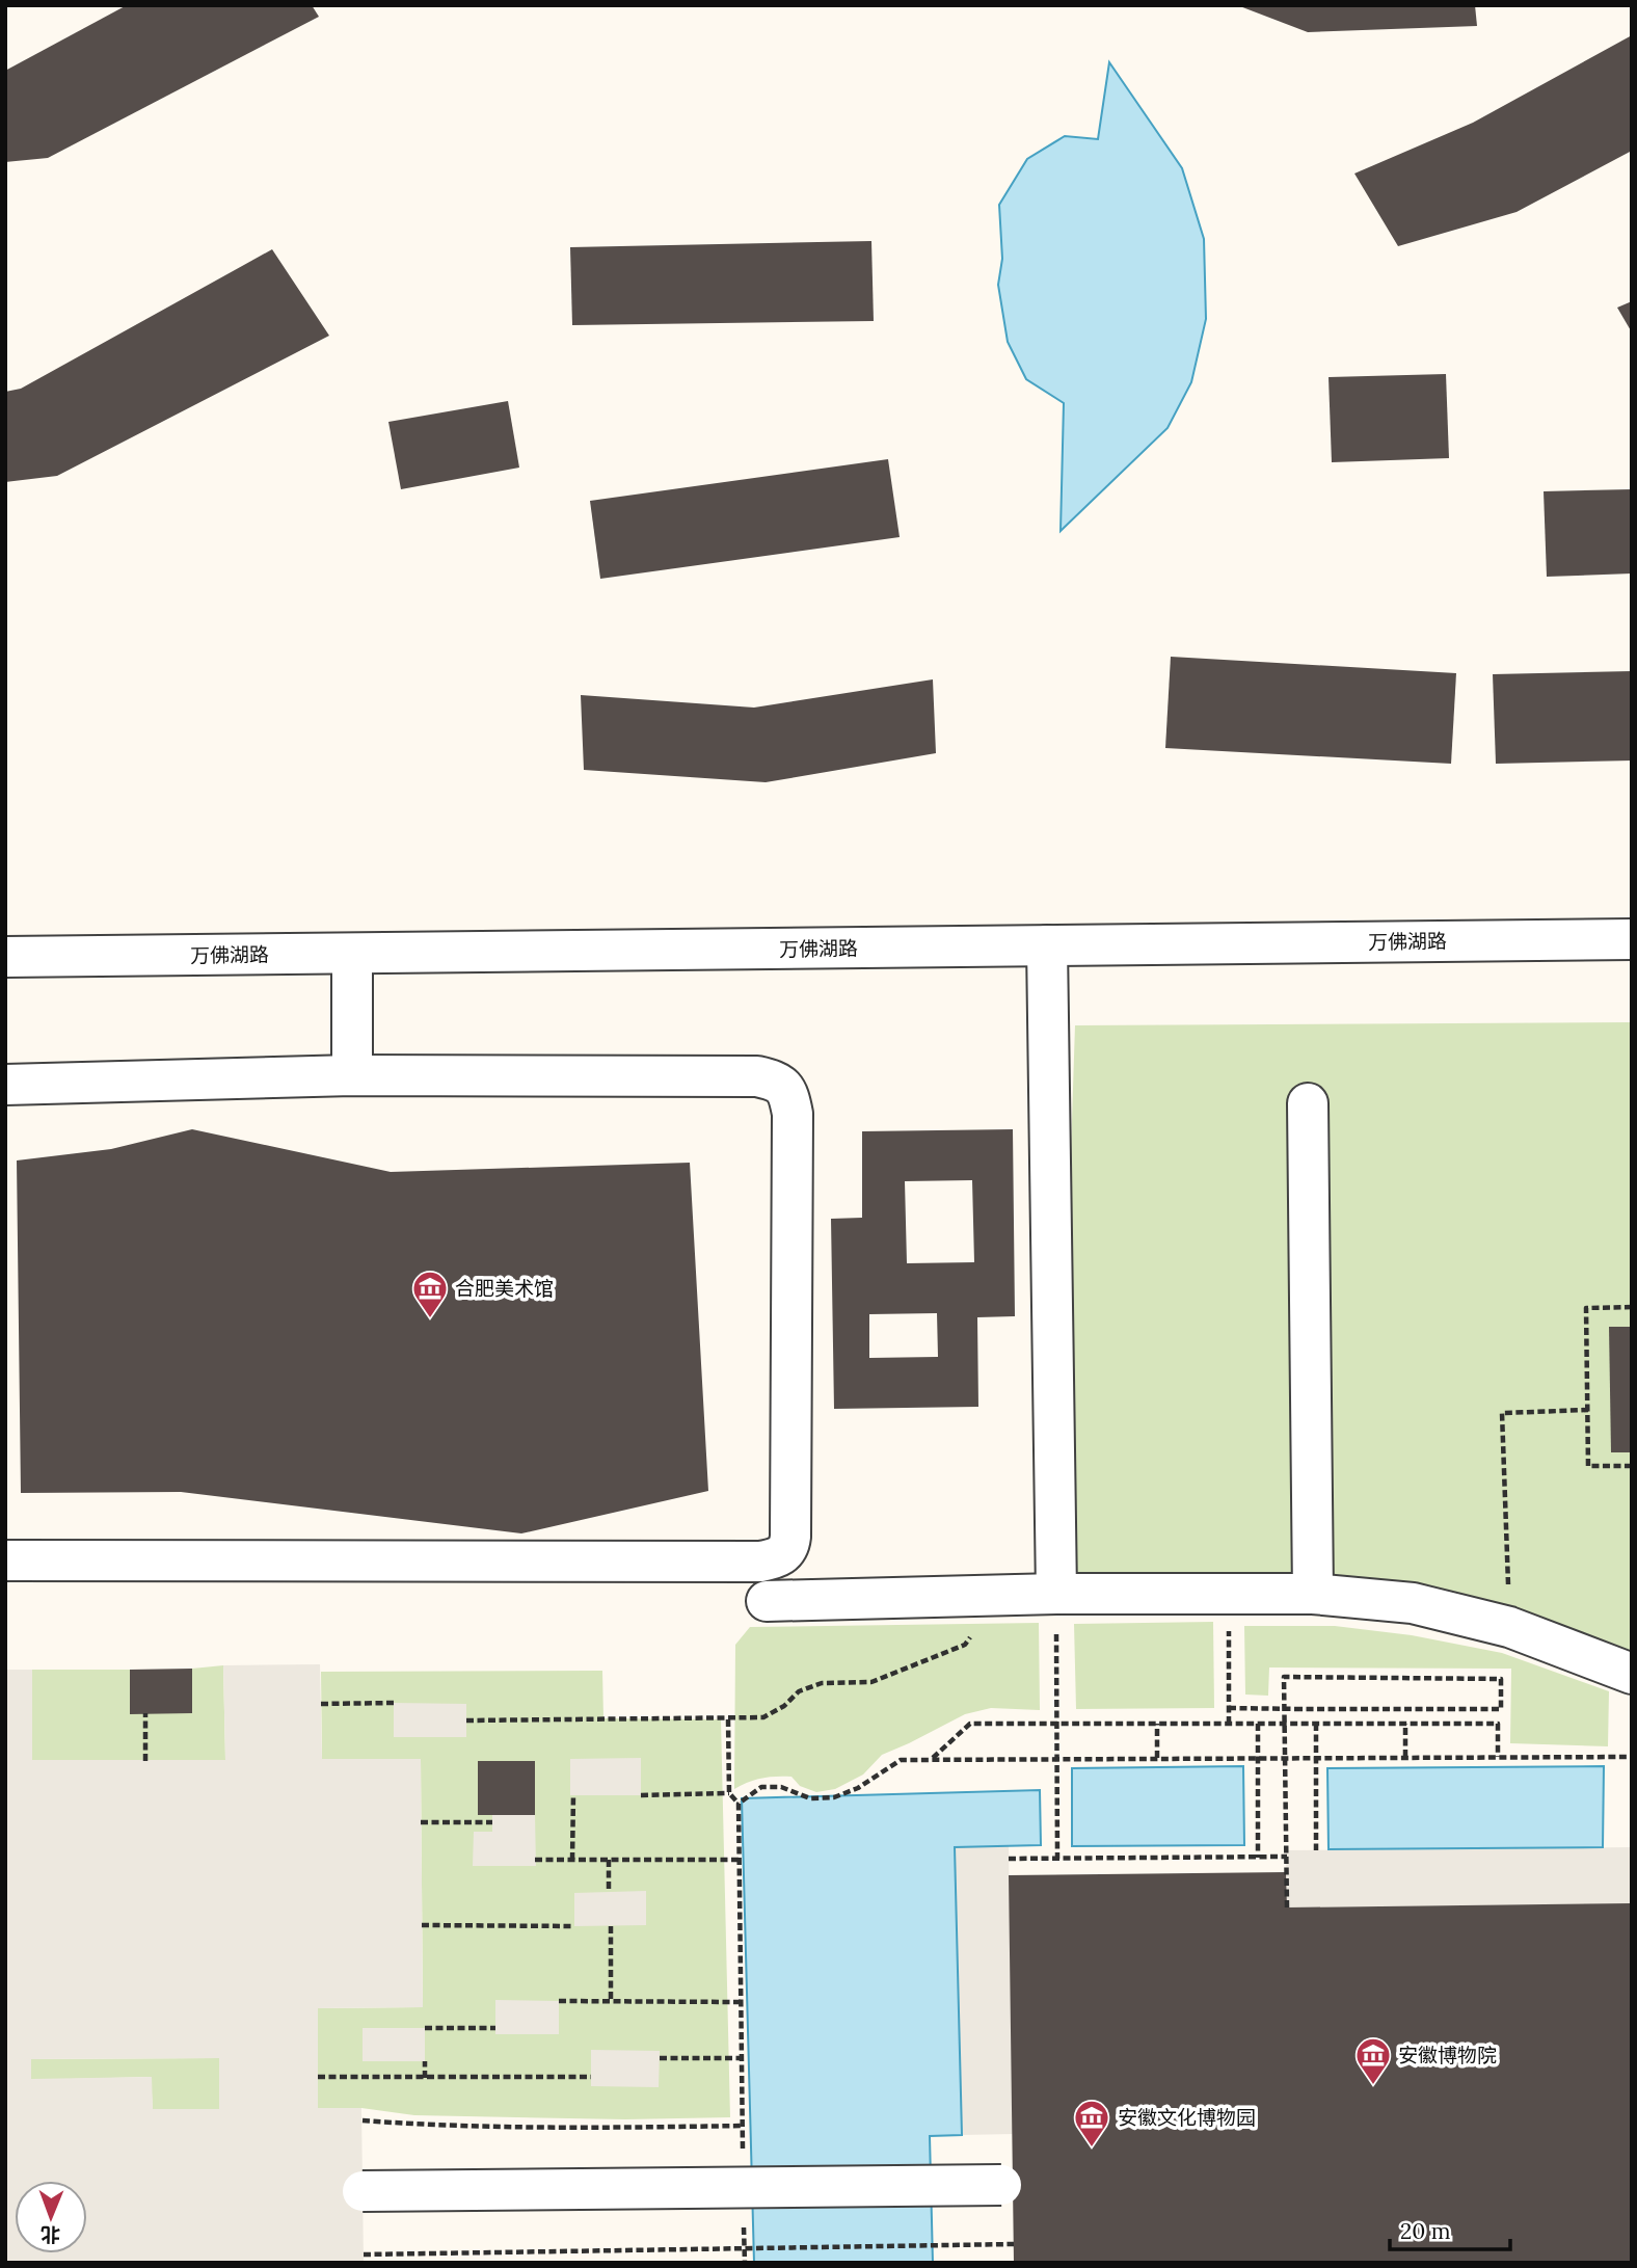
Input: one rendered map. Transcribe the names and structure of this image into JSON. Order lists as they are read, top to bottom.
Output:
{
  "streets": {
    "street": ["万佛湖路"]
  },
  "places": {
    "museum": ["合肥美术馆", "安徽博物院", "安徽文化博物园"]
  },
  "scale_bar": "20 m",
  "north": "bottom"
}
